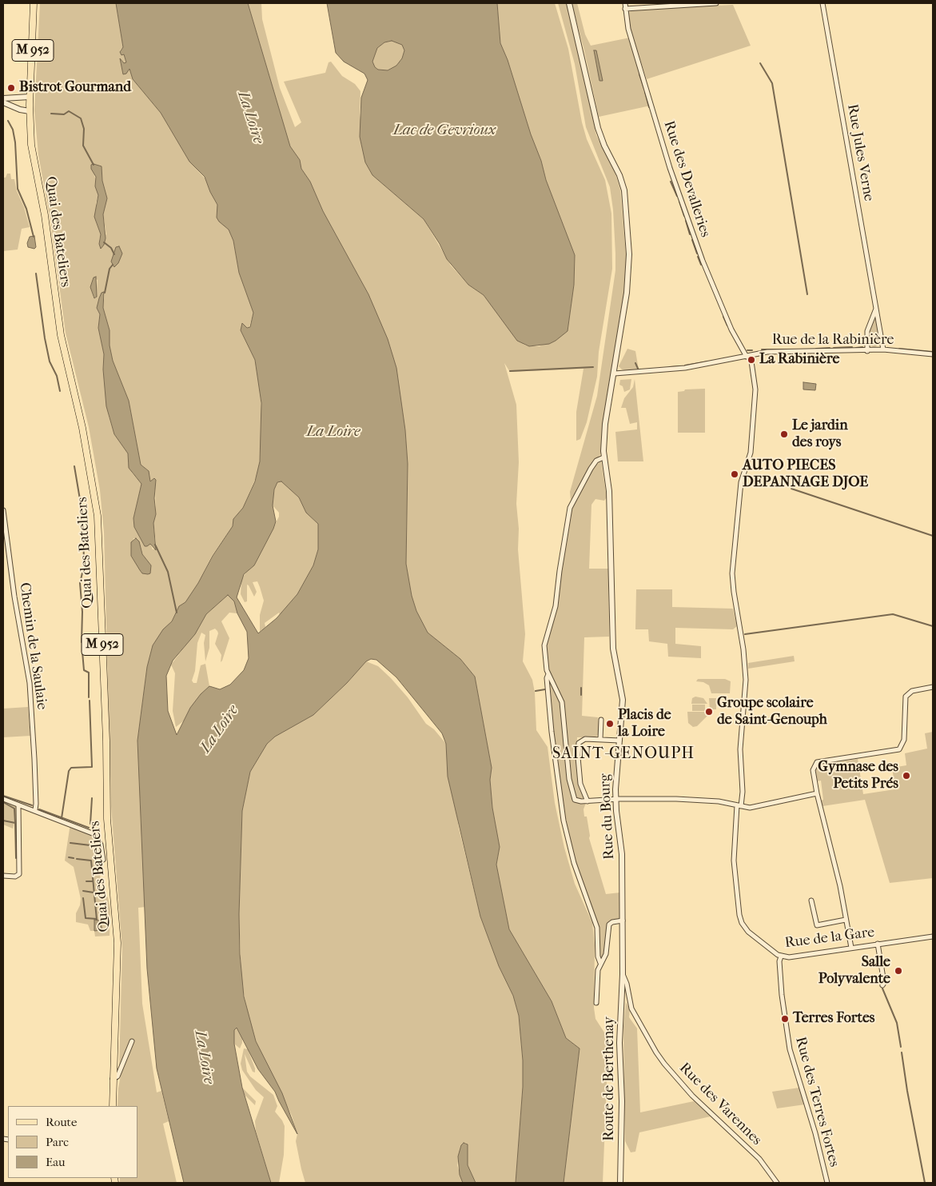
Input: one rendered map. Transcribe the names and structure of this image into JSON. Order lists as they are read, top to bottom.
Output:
{
  "streets": {
    "main road": ["M 952", "Quai des Bateliers"],
    "street": [
      "Rue Jules Verne",
      "Rue des Devalleries",
      "Rue de la Rabinière",
      "Chemin de la Saulaie",
      "Rue du Bourg",
      "Rue de la Gare",
      "Route de Berthenay",
      "Rue des Terres Fortes",
      "Rue des Varennes"
    ]
  },
  "crossings": [
    ["Rue Jules Verne", "Rue de la Rabinière"],
    ["Rue des Devalleries", "Rue de la Rabinière"],
    ["Rue des Devalleries", "Rue de la Gare"],
    ["Rue de la Rabinière", "Rue du Bourg"],
    ["Rue du Bourg", "Route de Berthenay"],
    ["Rue du Bourg", "Rue des Varennes"],
    ["Rue de la Gare", "Rue des Terres Fortes"],
    ["Route de Berthenay", "Rue des Varennes"]
  ],
  "districts": ["SAINT-GENOUPH"],
  "water": ["La Loire", "Lac de Gevrioux"],
  "places": [
    "Bistrot Gourmand",
    "La Rabinière",
    "Le jardin des roys",
    "AUTO PIECES DEPANNAGE DJOE",
    "Groupe scolaire de Saint-Genouph",
    "Placis de la Loire",
    "Gymnase des Petits Prés",
    "Salle Polyvalente",
    "Terres Fortes"
  ],
  "legend": ["Route", "Parc", "Eau"]
}
